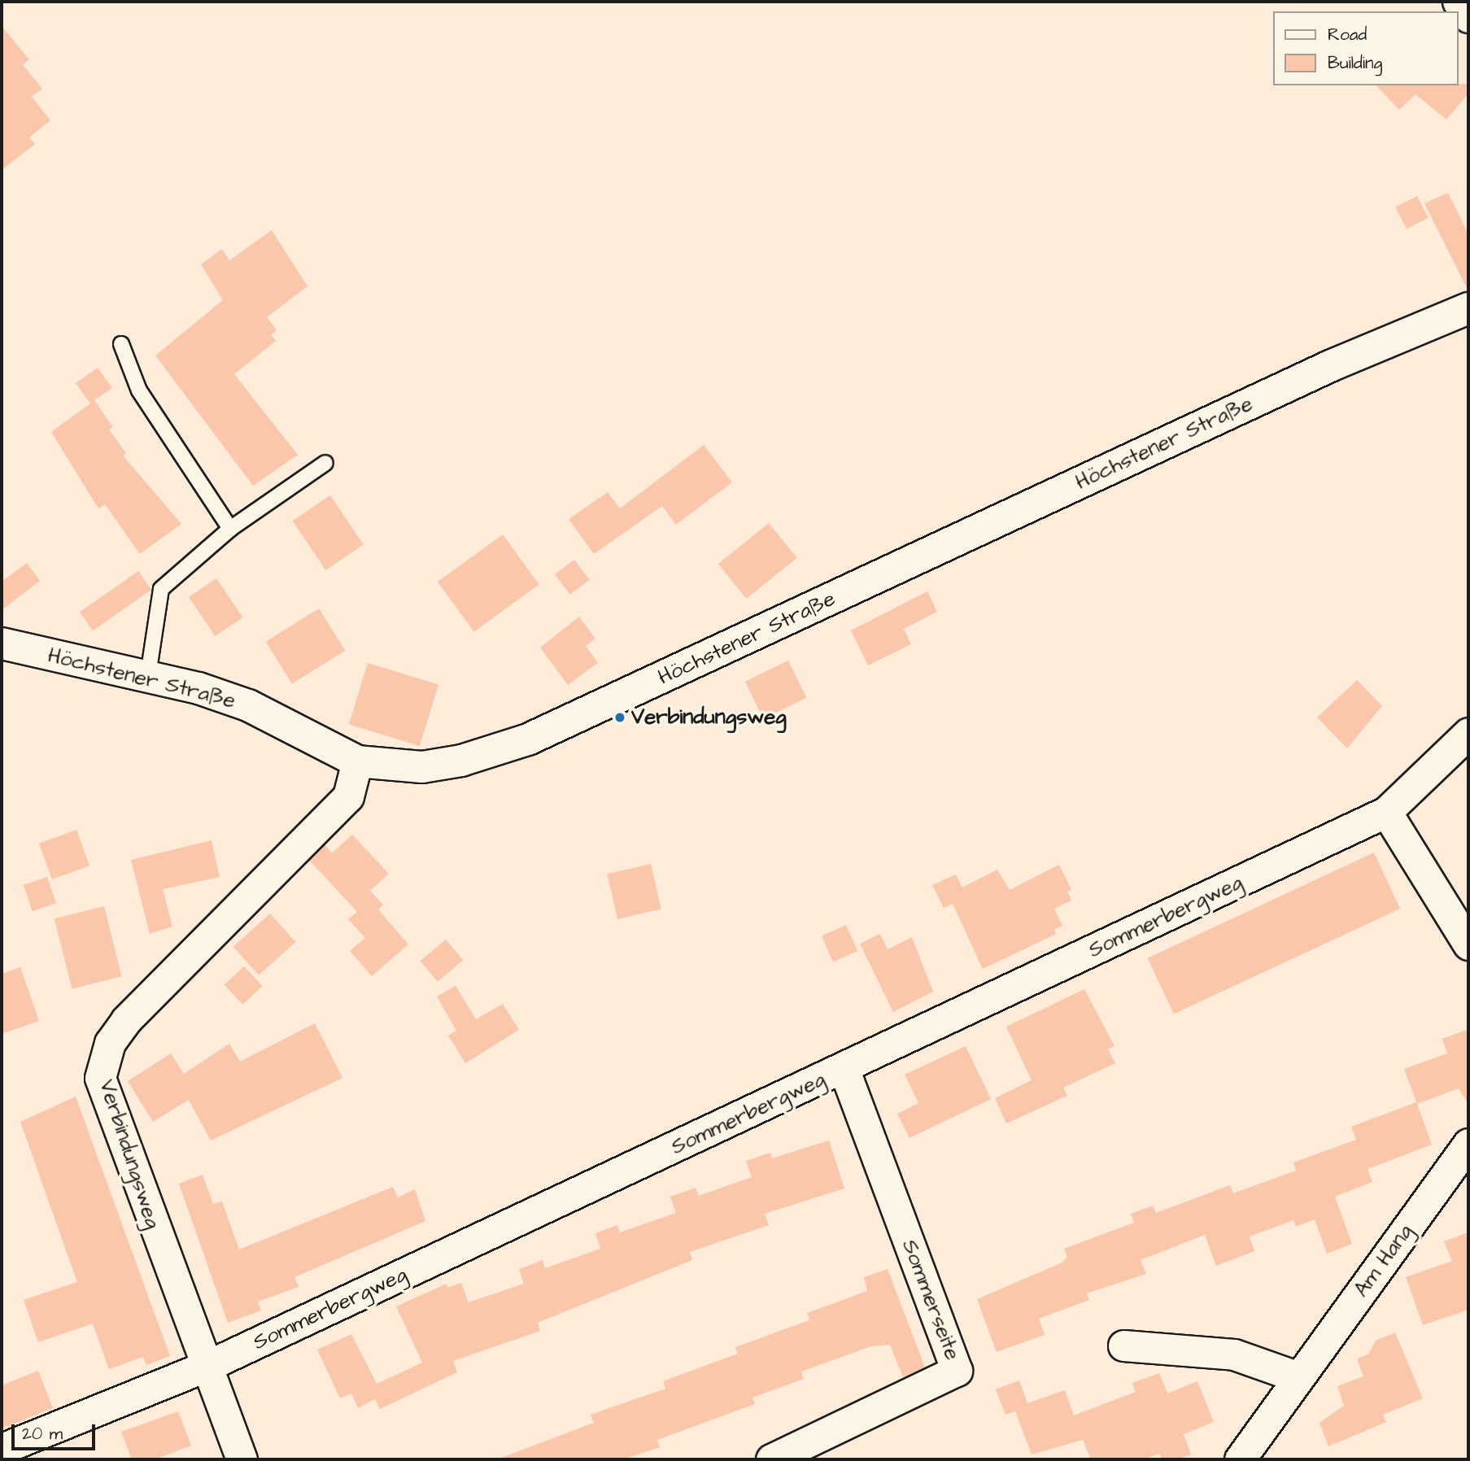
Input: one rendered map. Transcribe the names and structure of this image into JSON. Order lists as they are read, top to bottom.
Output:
{
  "streets": {
    "main road": ["Höchstener Straße"],
    "street": [
      "Sommerbergweg",
      "Verbindungsweg",
      "Am Hang",
      "Sommerseite"
    ]
  },
  "crossings": [
    ["Höchstener Straße", "Verbindungsweg"],
    ["Sommerbergweg", "Verbindungsweg"],
    ["Sommerbergweg", "Sommerseite"]
  ],
  "places": ["Verbindungsweg"],
  "legend": ["Road", "Building"],
  "scale_bar": "20 m"
}
